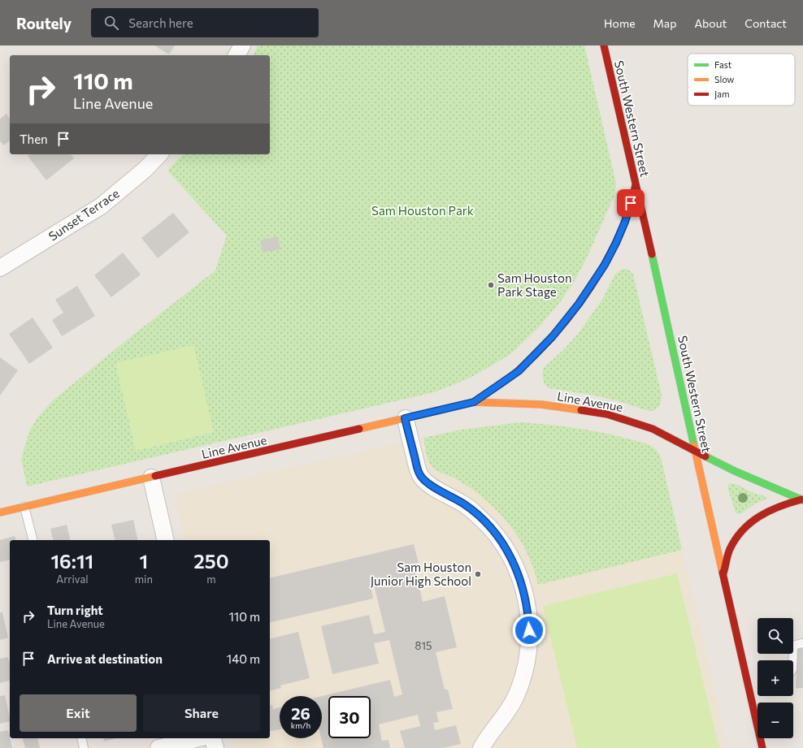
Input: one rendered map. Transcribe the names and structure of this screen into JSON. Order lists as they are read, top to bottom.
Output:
{
  "streets": {
    "main road": ["South Western Street", "Line Avenue"],
    "street": ["Sunset Terrace"]
  },
  "crossings": [
    ["South Western Street", "Line Avenue"]
  ],
  "parks": ["Sam Houston Park"],
  "places": ["Sam Houston Park Stage", "Sam Houston Junior High School"],
  "house_numbers": ["815"],
  "legend": ["Fast", "Slow", "Jam"],
  "page": {
    "header": "Routely",
    "search": "Search here",
    "nav": [
      "Home",
      "Map",
      "About",
      "Contact"
    ],
    "turn": ["110 m", "Line Avenue"],
    "then": "Then",
    "eta": [
      "16:11",
      "Arrival",
      "1",
      "min",
      "250",
      "m"
    ],
    "list": [
      {
        "name": "Turn right",
        "note": "Line Avenue",
        "value": "110 m"
      },
      {
        "name": "Arrive at destination",
        "value": "140 m"
      }
    ],
    "map_buttons": ["+", "−"],
    "buttons": ["Exit", "Share"],
    "speed": "26 km/h",
    "limit": "30"
  }
}
